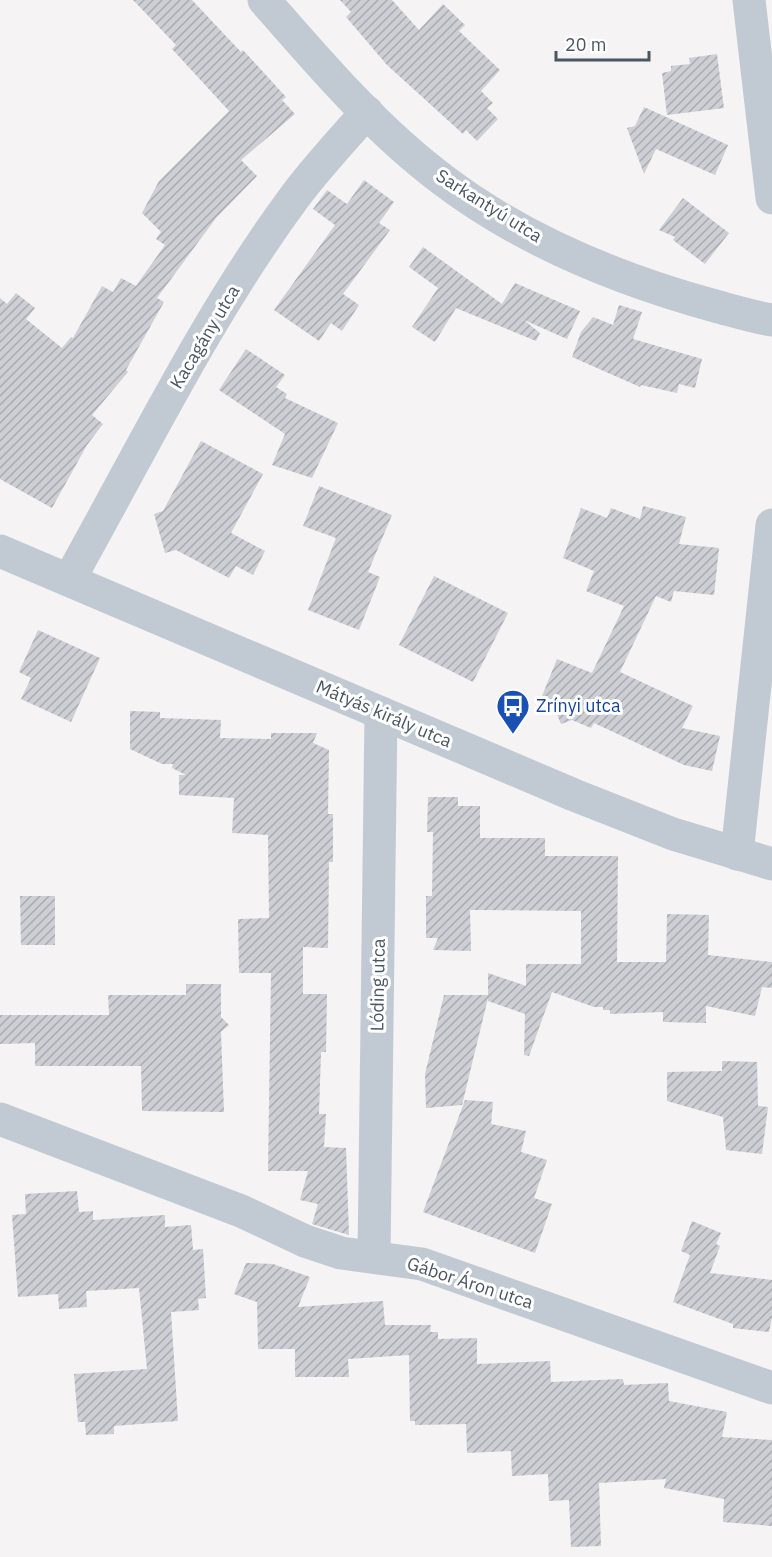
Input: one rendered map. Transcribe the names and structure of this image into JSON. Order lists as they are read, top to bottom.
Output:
{
  "streets": {
    "street": [
      "Sarkantyú utca",
      "Kacagány utca",
      "Mátyás király utca",
      "Lóding utca",
      "Gábor Áron utca"
    ]
  },
  "crossings": [
    ["Sarkantyú utca", "Kacagány utca"],
    ["Kacagány utca", "Mátyás király utca"],
    ["Mátyás király utca", "Lóding utca"],
    ["Lóding utca", "Gábor Áron utca"]
  ],
  "places": {
    "bus stop": ["Zrínyi utca"]
  },
  "scale_bar": "20 m"
}
